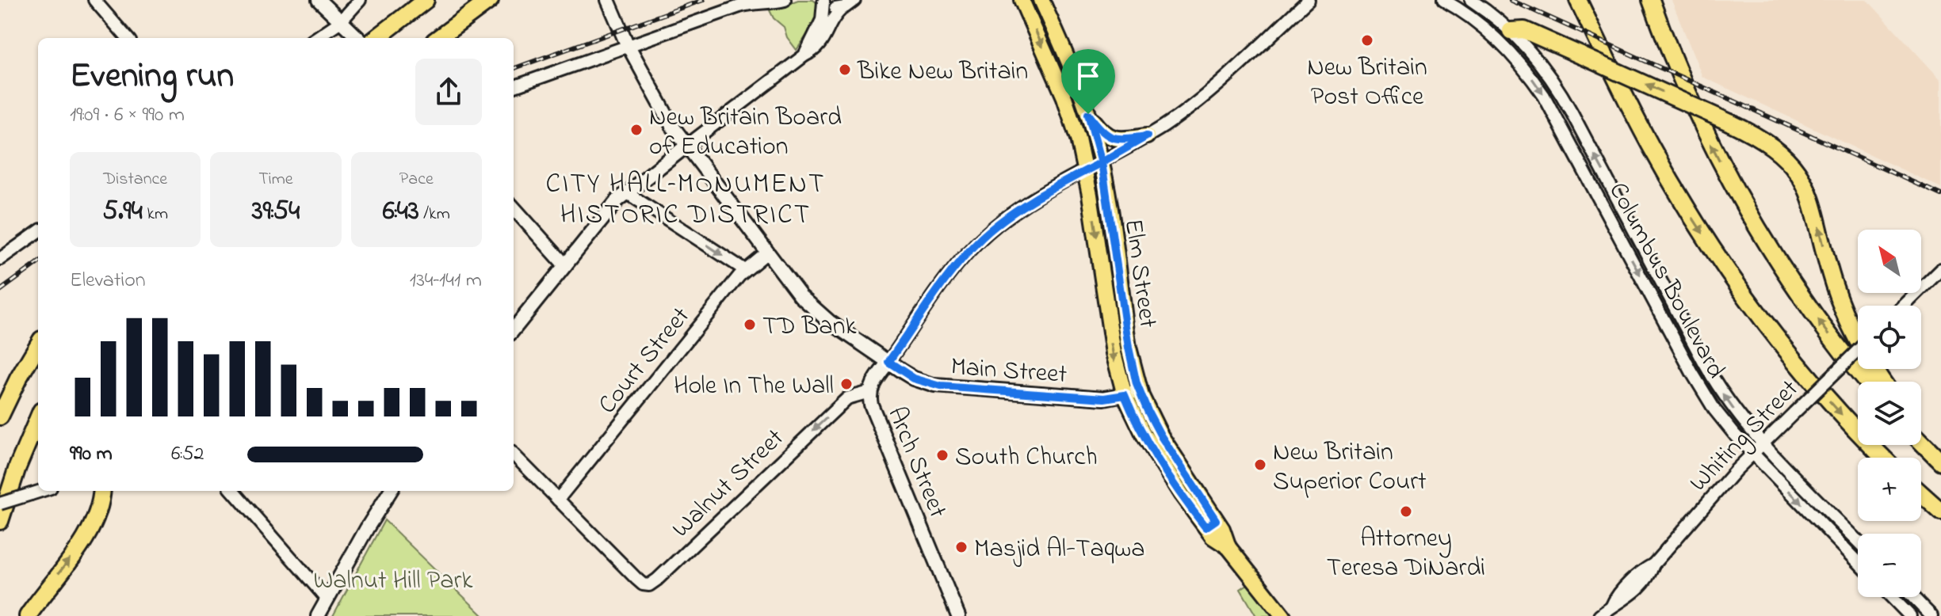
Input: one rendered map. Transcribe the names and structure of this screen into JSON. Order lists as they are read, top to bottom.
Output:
{
  "streets": {
    "main road": ["Elm Street", "Main Street", "Arch Street"],
    "street": [
      "Columbus Boulevard",
      "Court Street",
      "Whiting Street",
      "Walnut Street"
    ]
  },
  "crossings": [
    ["Elm Street", "Main Street"],
    ["Columbus Boulevard", "Whiting Street"],
    ["Court Street", "Main Street"],
    ["Court Street", "Walnut Street"],
    ["Main Street", "Arch Street"],
    ["Arch Street", "Walnut Street"]
  ],
  "districts": ["CITY HALL–MONUMENT HISTORIC DISTRICT"],
  "parks": ["Walnut Hill Park"],
  "places": [
    "New Britain Post Office",
    "Bike New Britain",
    "New Britain Board of Education",
    "TD Bank",
    "Hole In The Wall",
    "South Church",
    "New Britain Superior Court",
    "Attorney Teresa DiNardi",
    "Masjid Al-Taqwa"
  ],
  "north": "top left",
  "page": {
    "heading": ["Evening run", "19:09 · 6 × 990 m"],
    "stats": [
      ["Distance", "5.94 km"],
      ["Time", "39:54"],
      ["Pace", "6:43 /km"]
    ],
    "map_buttons": ["+", "−"],
    "chart": ["Elevation", "134–141 m"],
    "list": [
      {
        "name": "990 m",
        "note": "6:52"
      }
    ]
  }
}
